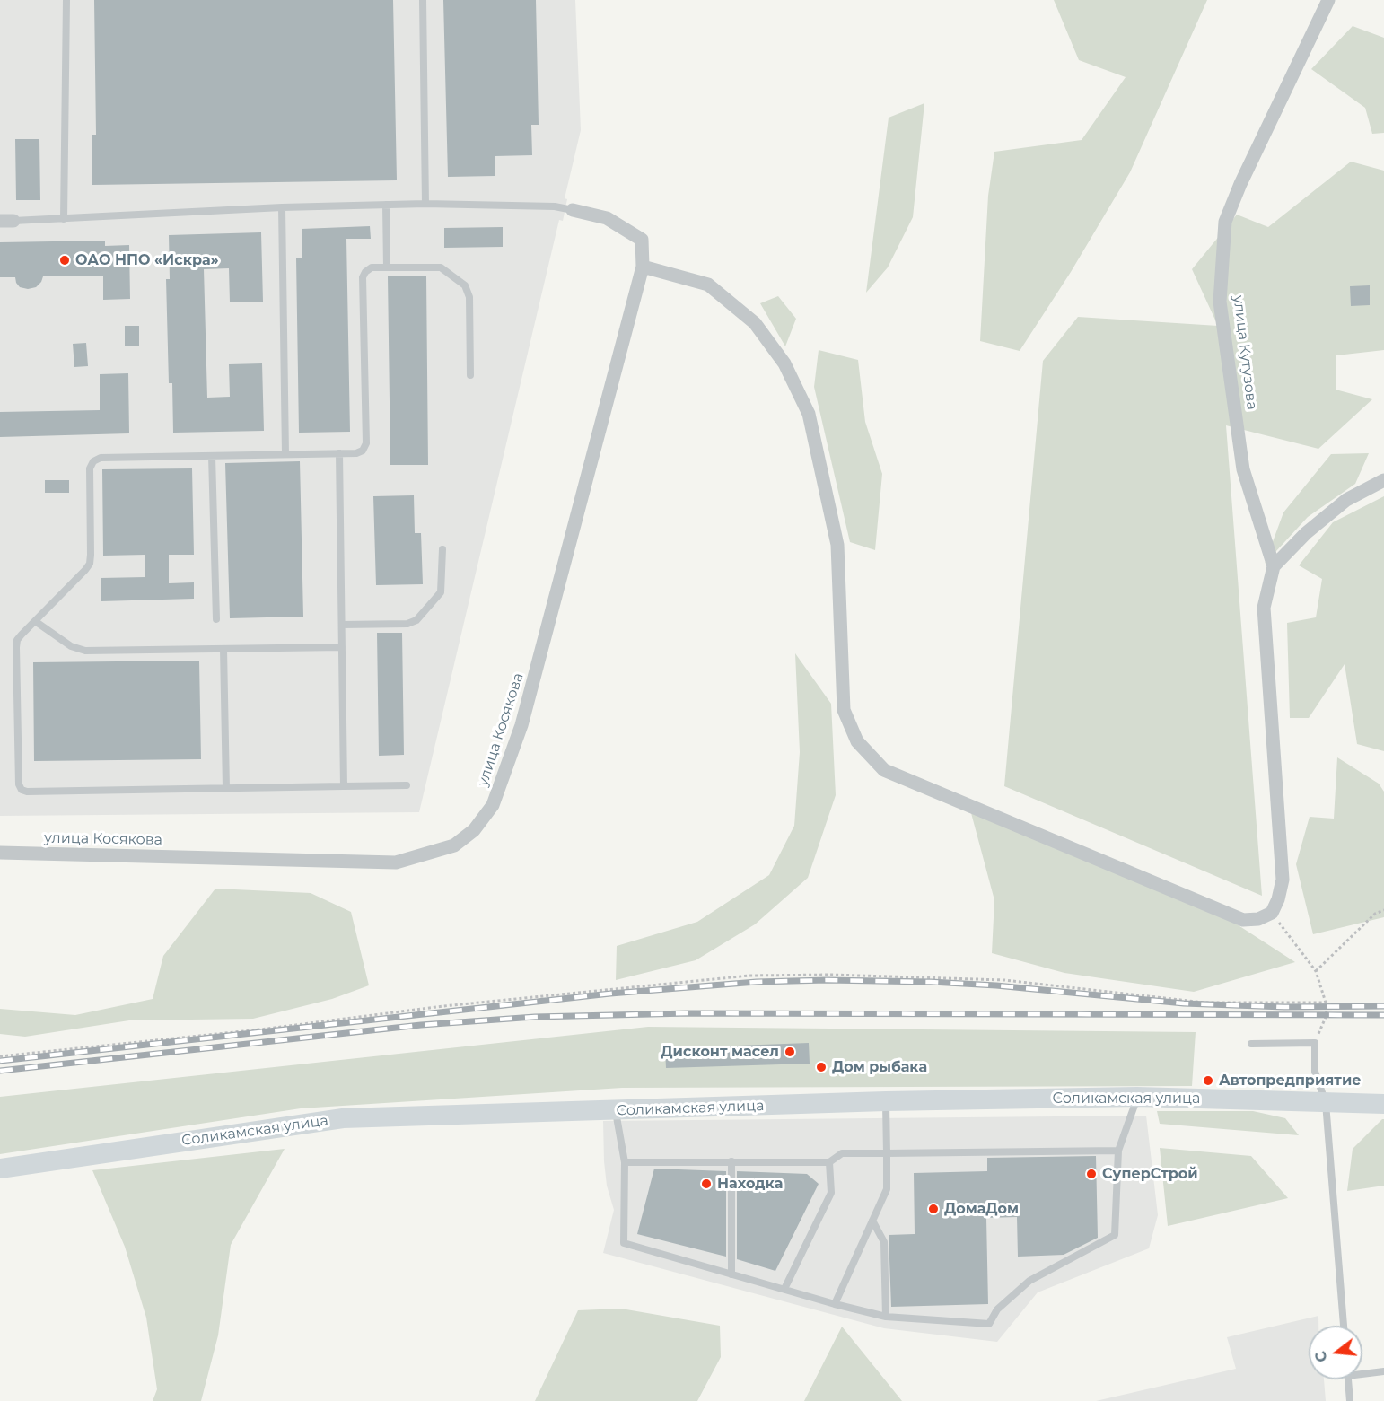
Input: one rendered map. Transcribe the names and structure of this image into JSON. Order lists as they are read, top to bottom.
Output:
{
  "streets": {
    "main road": ["Соликамская улица"],
    "street": ["улица Кутузова", "улица Косякова"]
  },
  "places": [
    "ОАО НПО «Искра»",
    "Дисконт масел",
    "Дом рыбака",
    "Автопредприятие",
    "СуперСтрой",
    "Находка",
    "ДомаДом"
  ],
  "north": "left"
}
